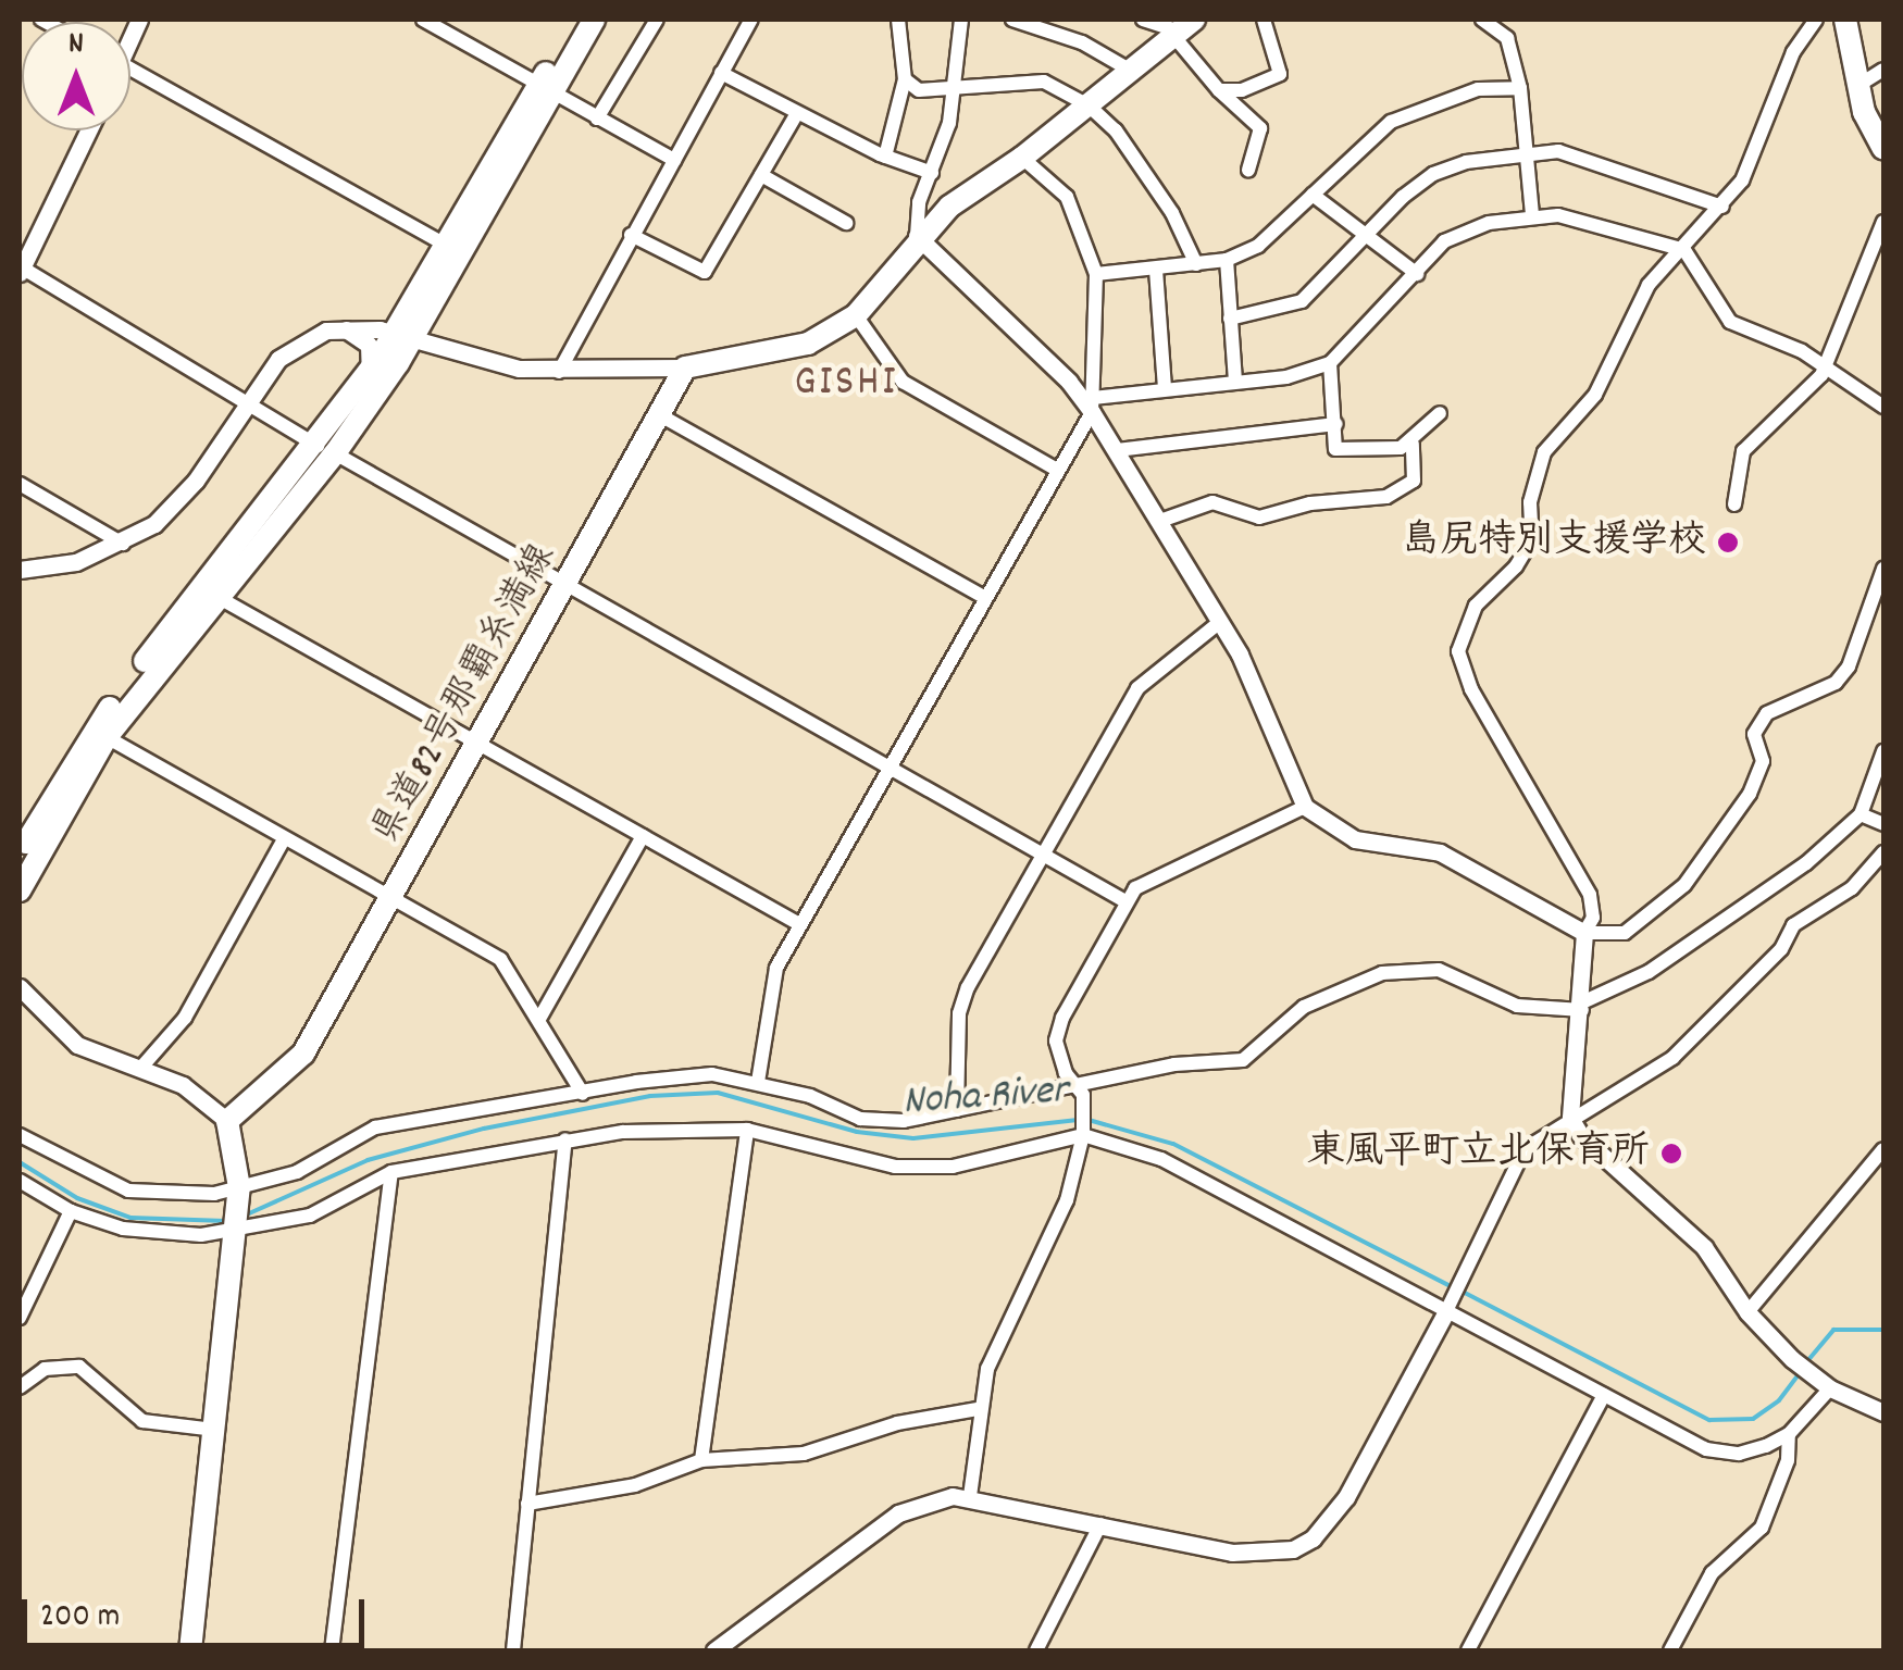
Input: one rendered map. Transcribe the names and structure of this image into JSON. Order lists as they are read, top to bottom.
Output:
{
  "streets": {
    "main road": ["県道82号那覇糸満線"]
  },
  "districts": ["GISHI"],
  "water": ["Noha River"],
  "places": ["島尻特別支援学校", "東風平町立北保育所"],
  "scale_bar": "200 m",
  "north": "top"
}
